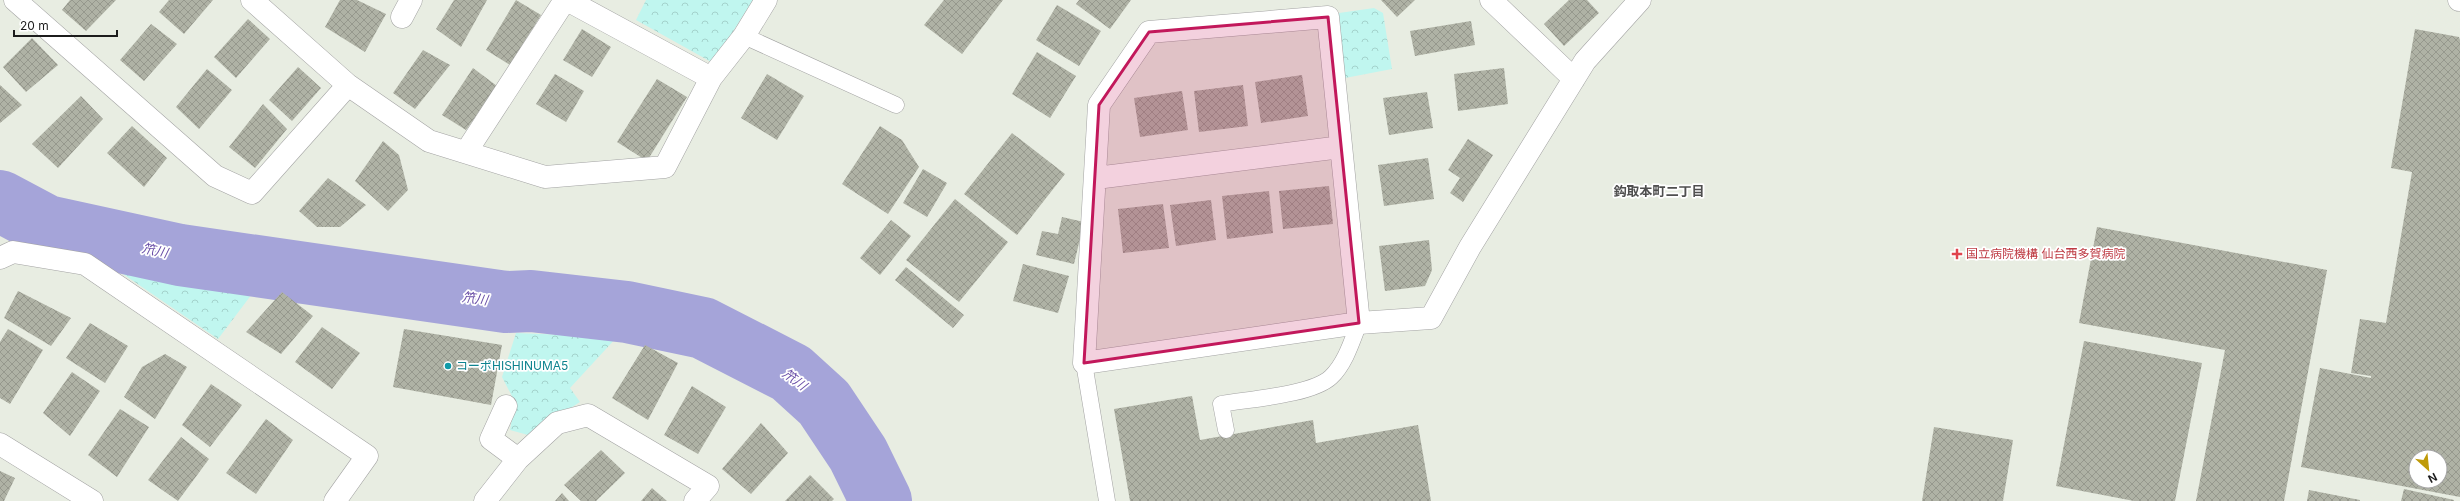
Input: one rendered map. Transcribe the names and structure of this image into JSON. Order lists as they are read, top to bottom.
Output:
{
  "districts": ["鈎取本町二丁目"],
  "water": ["笊川"],
  "places": {
    "health": ["国立病院機構 仙台西多賀病院"],
    "other": ["コーポHISHINUMA5"]
  },
  "scale_bar": "20 m",
  "north": "bottom right"
}
